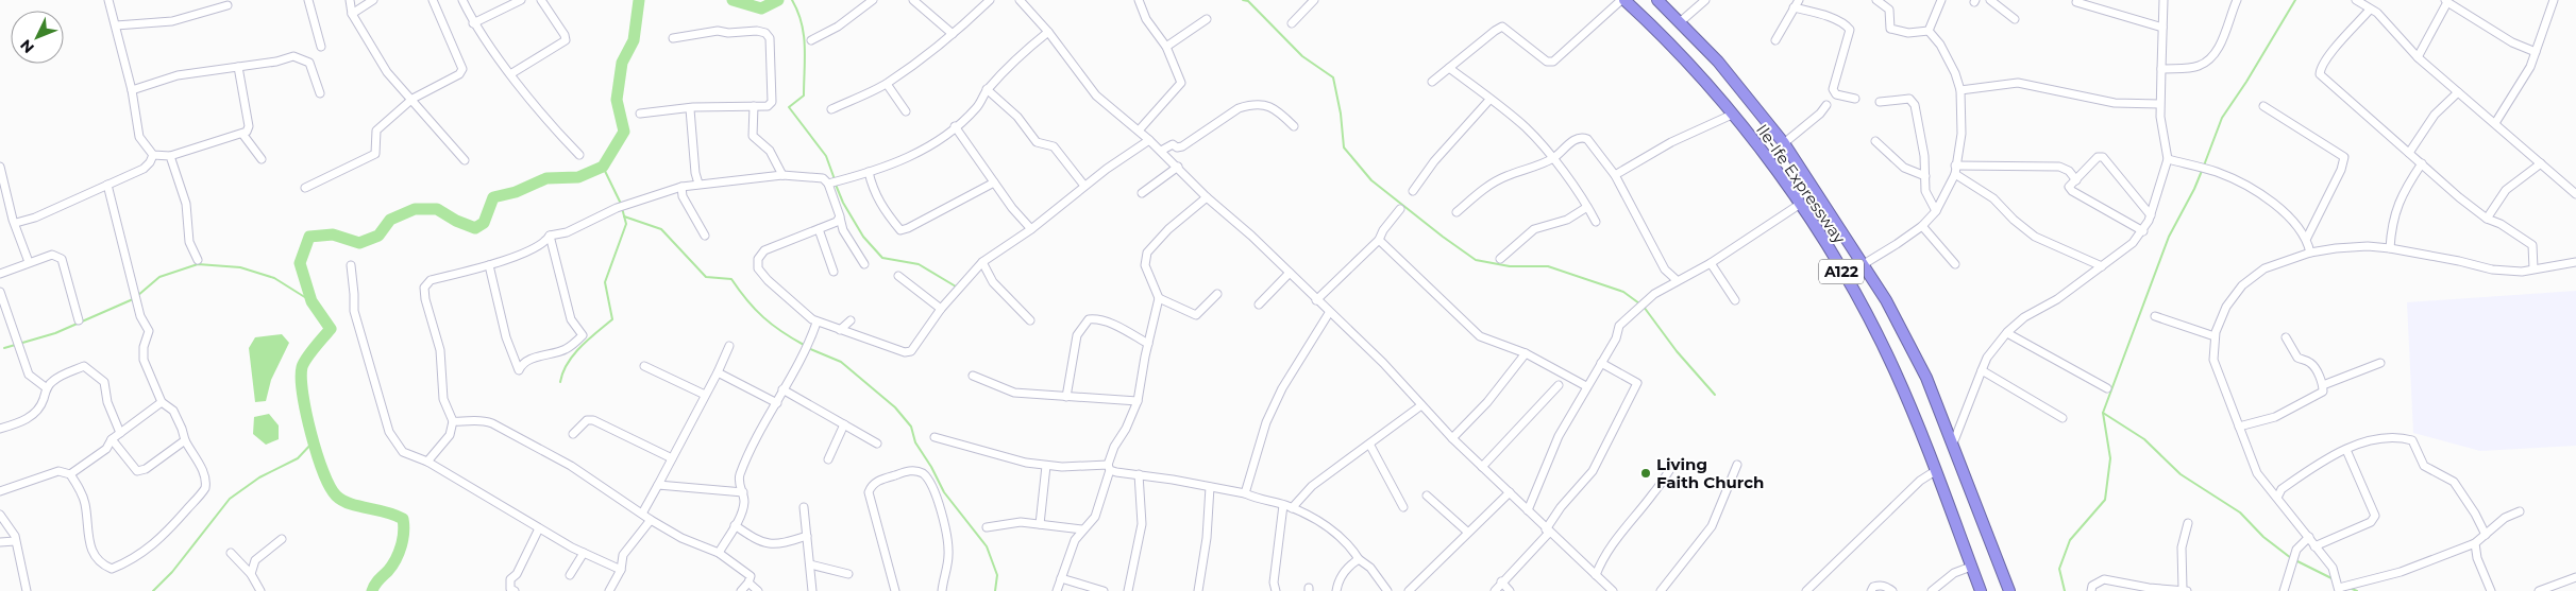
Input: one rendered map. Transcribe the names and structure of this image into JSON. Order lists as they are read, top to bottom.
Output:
{
  "streets": {
    "highway": ["Ile-Ife Expressway", "A122"]
  },
  "places": ["Living Faith Church"],
  "north": "bottom left"
}
